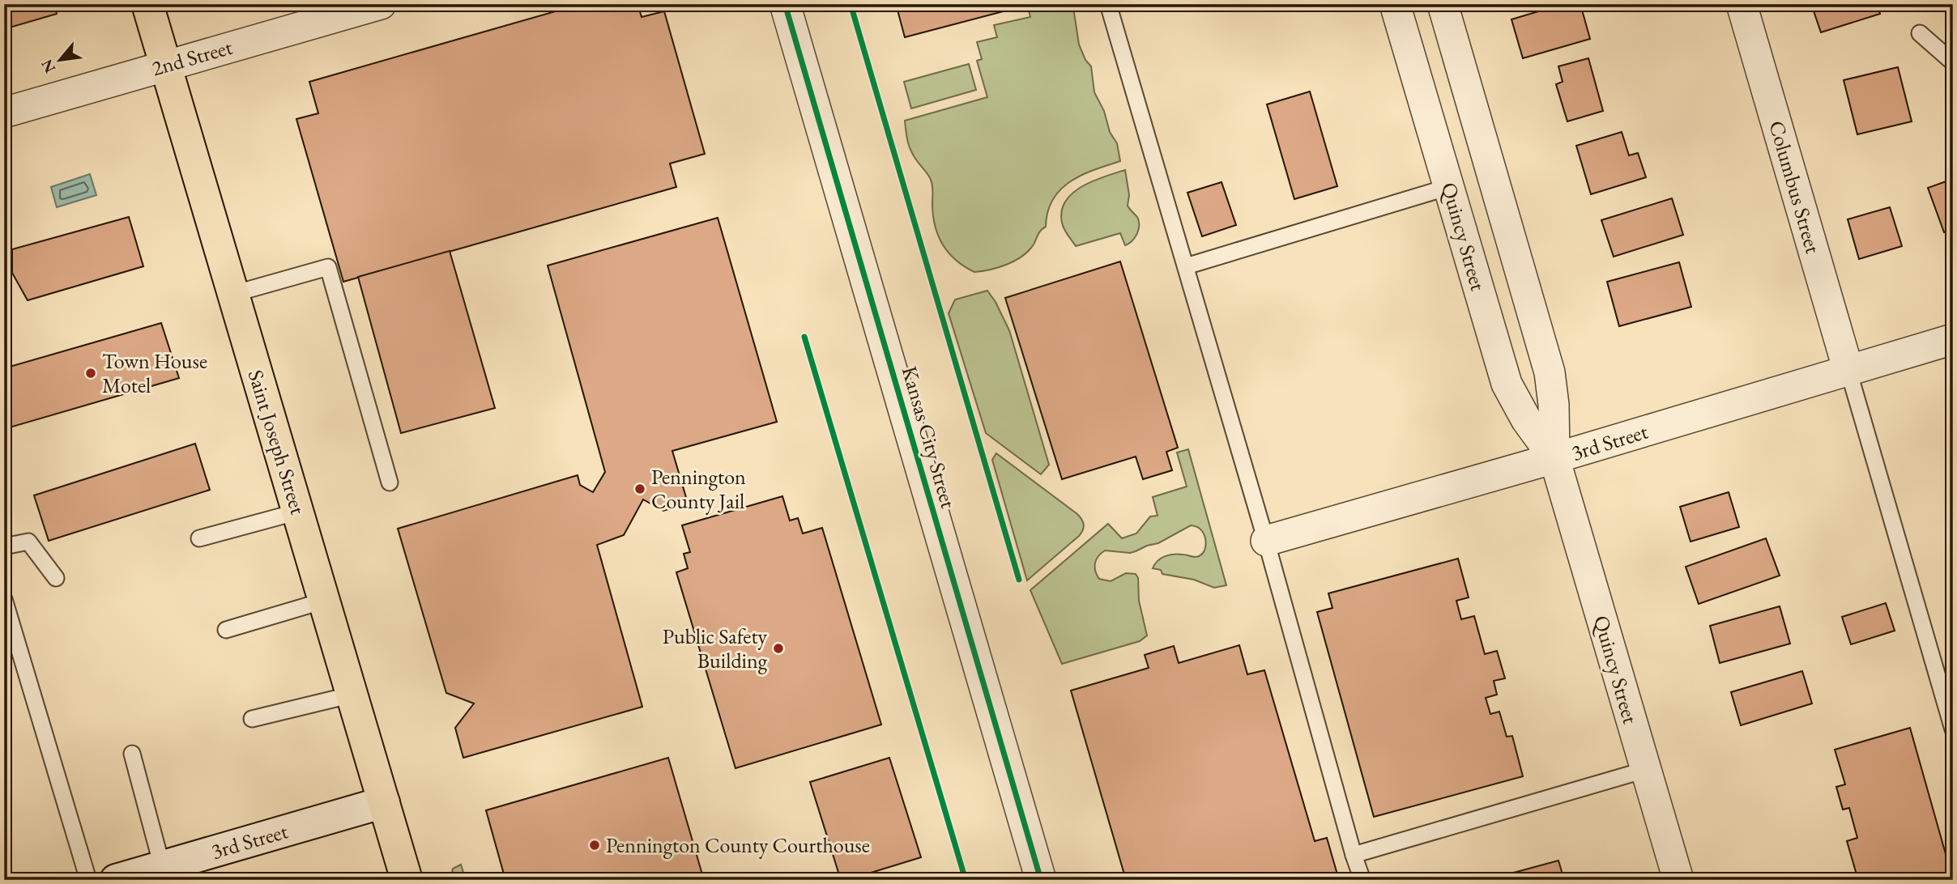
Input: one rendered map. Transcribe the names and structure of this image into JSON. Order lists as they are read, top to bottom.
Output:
{
  "streets": {
    "main road": ["Saint Joseph Street"],
    "street": [
      "2nd Street",
      "Columbus Street",
      "Quincy Street",
      "Kansas City Street",
      "3rd Street"
    ]
  },
  "crossings": [
    ["2nd Street", "Saint Joseph Street"],
    ["Columbus Street", "3rd Street"],
    ["Quincy Street", "3rd Street"],
    ["Saint Joseph Street", "3rd Street"]
  ],
  "places": [
    "Town House Motel",
    "Pennington County Jail",
    "Public Safety Building",
    "Pennington County Courthouse"
  ],
  "north": "bottom left"
}
